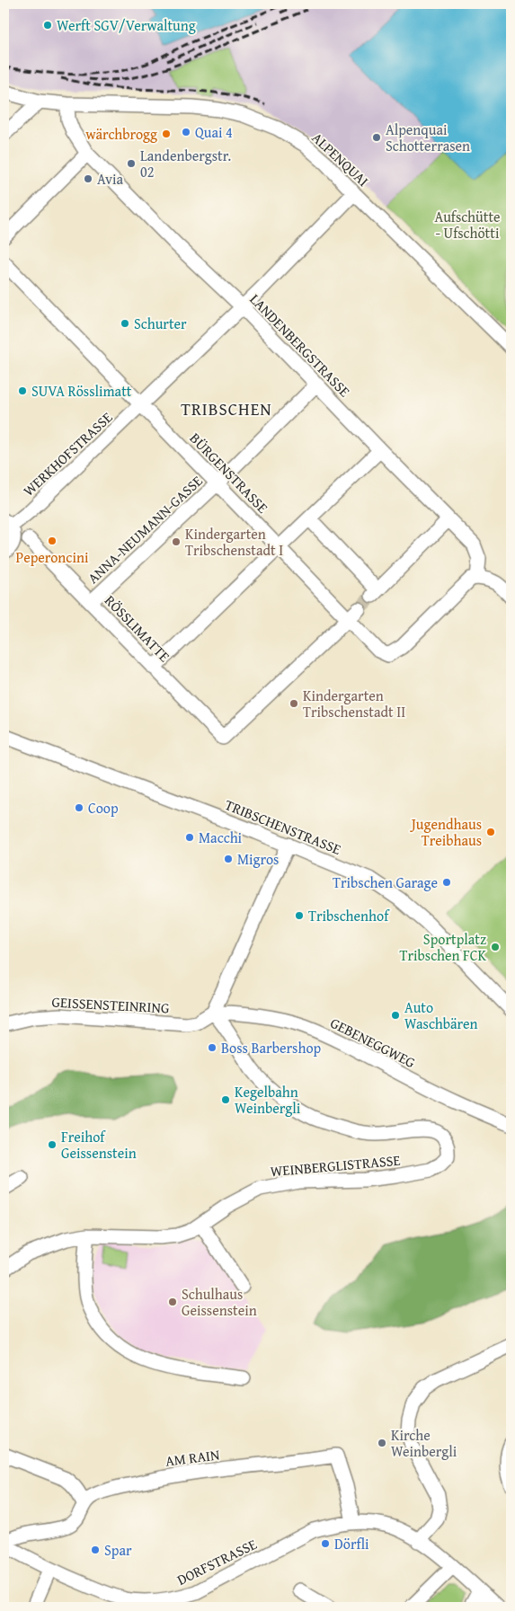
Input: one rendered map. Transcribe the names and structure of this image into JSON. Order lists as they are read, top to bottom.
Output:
{
  "streets": {
    "street": [
      "ALPENQUAI",
      "LANDENBERGSTRASSE",
      "WERKHOFSTRASSE",
      "BÜRGENSTRASSE",
      "ANNA-NEUMANN-GASSE",
      "RÖSSLIMATTE",
      "TRIBSCHENSTRASSE",
      "GEISSENSTEINRING",
      "GEBENEGGWEG",
      "WEINBERGLISTRASSE",
      "AM RAIN",
      "DORFSTRASSE"
    ]
  },
  "crossings": [
    ["ALPENQUAI", "LANDENBERGSTRASSE"],
    ["ALPENQUAI", "WERKHOFSTRASSE"],
    ["LANDENBERGSTRASSE", "WERKHOFSTRASSE"],
    ["LANDENBERGSTRASSE", "BÜRGENSTRASSE"],
    ["LANDENBERGSTRASSE", "ANNA-NEUMANN-GASSE"],
    ["WERKHOFSTRASSE", "BÜRGENSTRASSE"],
    ["BÜRGENSTRASSE", "ANNA-NEUMANN-GASSE"],
    ["BÜRGENSTRASSE", "RÖSSLIMATTE"],
    ["ANNA-NEUMANN-GASSE", "RÖSSLIMATTE"],
    ["GEISSENSTEINRING", "GEBENEGGWEG"],
    ["GEISSENSTEINRING", "WEINBERGLISTRASSE"],
    ["GEBENEGGWEG", "WEINBERGLISTRASSE"],
    ["AM RAIN", "DORFSTRASSE"]
  ],
  "districts": ["TRIBSCHEN"],
  "parks": ["Aufschütte - Ufschötti"],
  "places": [
    "Werft SGV/Verwaltung",
    "Quai 4",
    "wärchbrogg",
    "Alpenquai Schotterrasen",
    "Landenbergstr. 02",
    "Avia",
    "Schurter",
    "SUVA Rösslimatt",
    "Peperoncini",
    "Kindergarten Tribschenstadt I",
    "Kindergarten Tribschenstadt II",
    "Coop",
    "Jugendhaus Treibhaus",
    "Macchi",
    "Migros",
    "Tribschen Garage",
    "Tribschenhof",
    "Sportplatz Tribschen FCK",
    "Auto Waschbären",
    "Boss Barbershop",
    "Kegelbahn Weinbergli",
    "Freihof Geissenstein",
    "Schulhaus Geissenstein",
    "Kirche Weinbergli",
    "Dörfli",
    "Spar"
  ]
}
